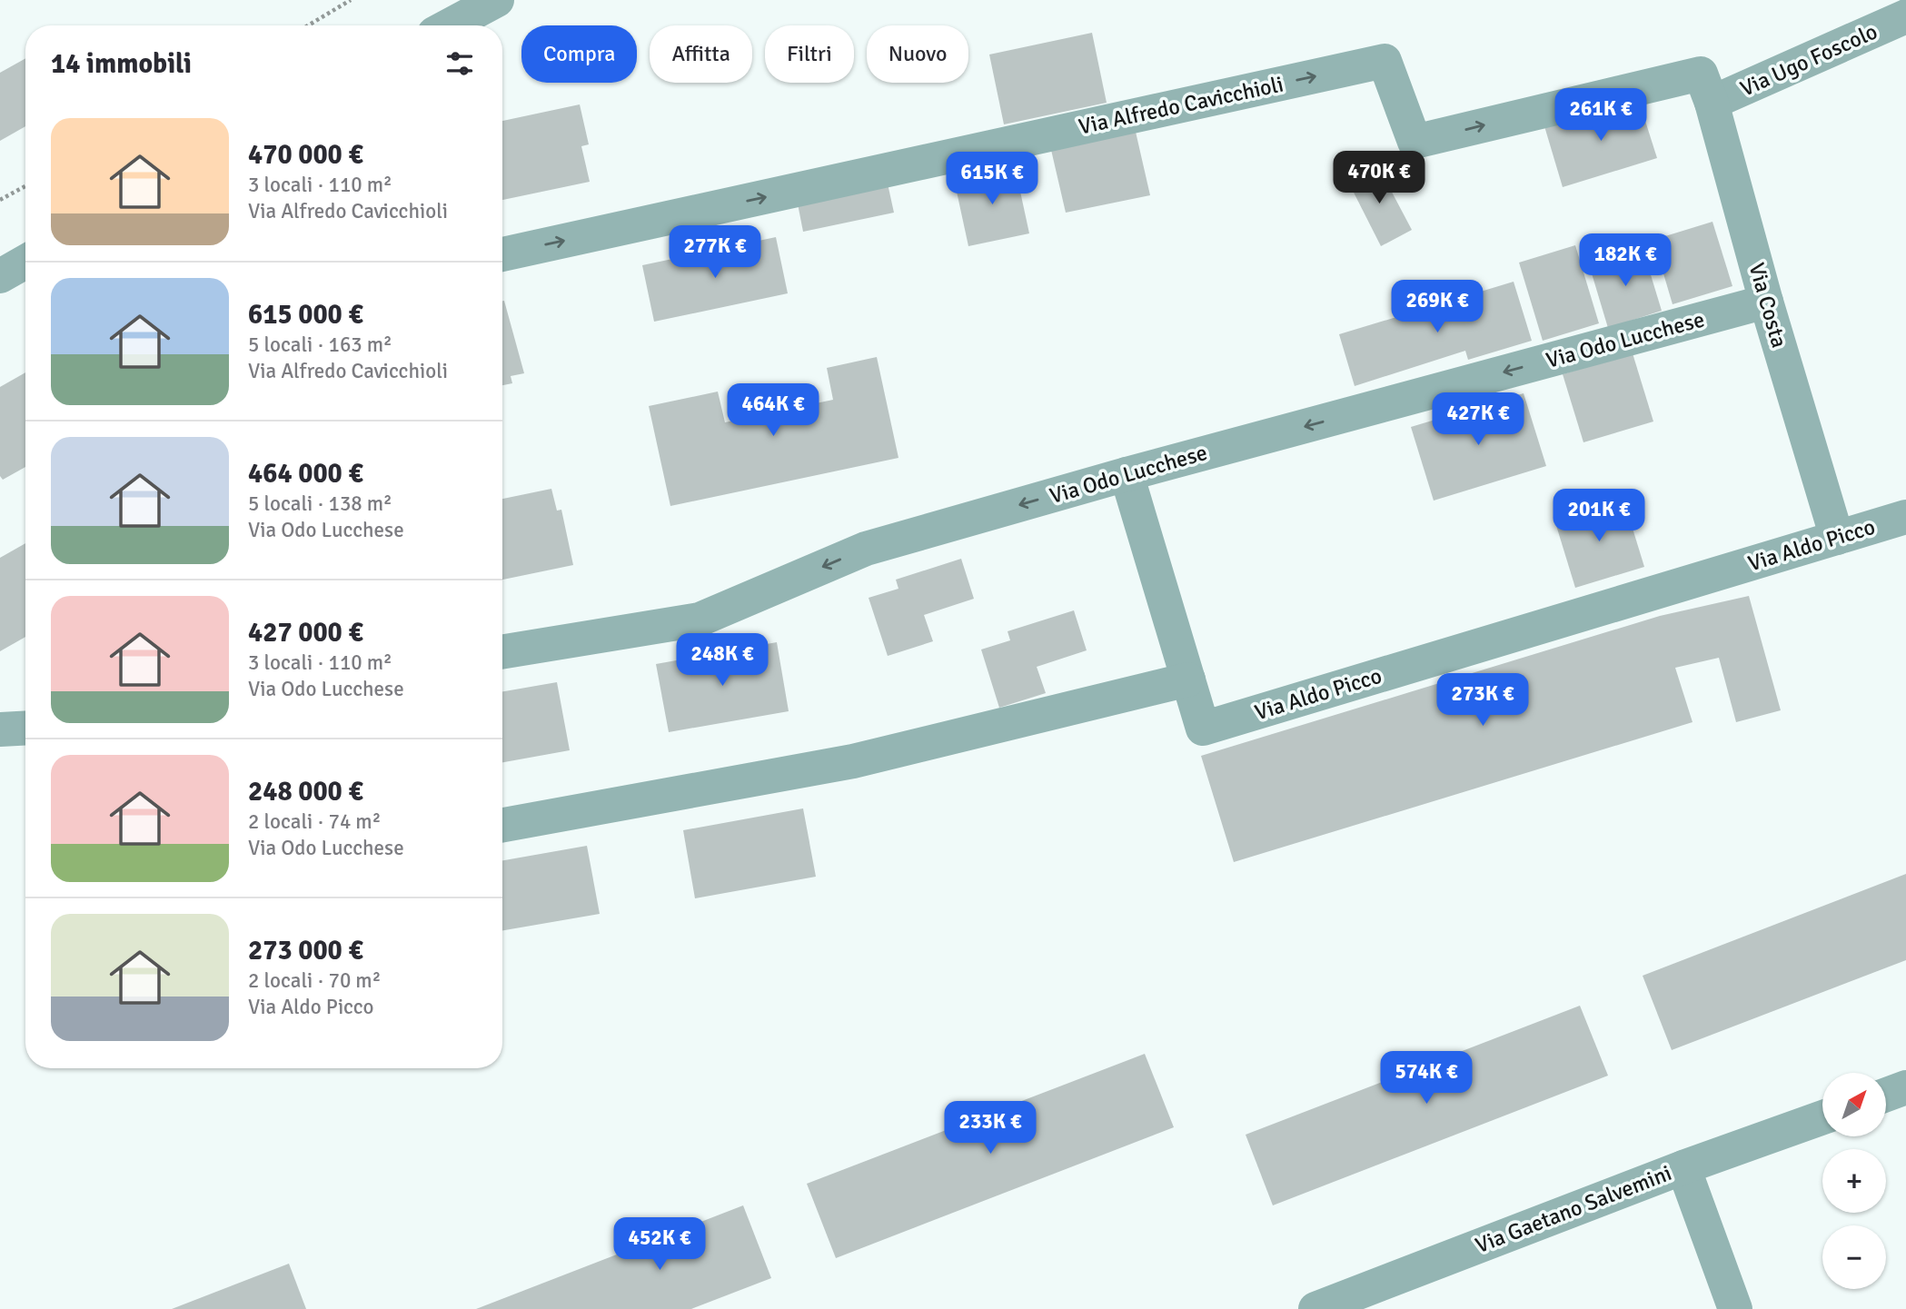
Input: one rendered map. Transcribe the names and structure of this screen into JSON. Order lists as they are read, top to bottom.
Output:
{
  "streets": {
    "street": [
      "Via Ugo Foscolo",
      "Via Alfredo Cavicchioli",
      "Via Costa",
      "Via Odo Lucchese",
      "Via Aldo Picco",
      "Via Gaetano Salvemini"
    ]
  },
  "crossings": [
    ["Via Ugo Foscolo", "Via Alfredo Cavicchioli"],
    ["Via Ugo Foscolo", "Via Costa"],
    ["Via Alfredo Cavicchioli", "Via Costa"],
    ["Via Costa", "Via Odo Lucchese"],
    ["Via Costa", "Via Aldo Picco"],
    ["Via Odo Lucchese", "Via Aldo Picco"]
  ],
  "one_way": ["Via Alfredo Cavicchioli"],
  "north": "top right",
  "page": {
    "chip": [
      "Compra",
      "Affitta",
      "Filtri",
      "Nuovo"
    ],
    "heading": "14 immobili",
    "price": [
      "261K €",
      "470K €",
      "615K €",
      "277K €",
      "182K €",
      "269K €",
      "464K €",
      "427K €",
      "201K €",
      "248K €",
      "273K €",
      "574K €",
      "233K €",
      "452K €"
    ],
    "list": [
      {
        "name": "470 000 €",
        "note": "3 locali · 110 m² · Via Alfredo Cavicchioli"
      },
      {
        "name": "615 000 €",
        "note": "5 locali · 163 m² · Via Alfredo Cavicchioli"
      },
      {
        "name": "464 000 €",
        "note": "5 locali · 138 m² · Via Odo Lucchese"
      },
      {
        "name": "427 000 €",
        "note": "3 locali · 110 m² · Via Odo Lucchese"
      },
      {
        "name": "248 000 €",
        "note": "2 locali · 74 m² · Via Odo Lucchese"
      },
      {
        "name": "273 000 €",
        "note": "2 locali · 70 m² · Via Aldo Picco"
      }
    ],
    "map_buttons": ["+", "−"]
  }
}
